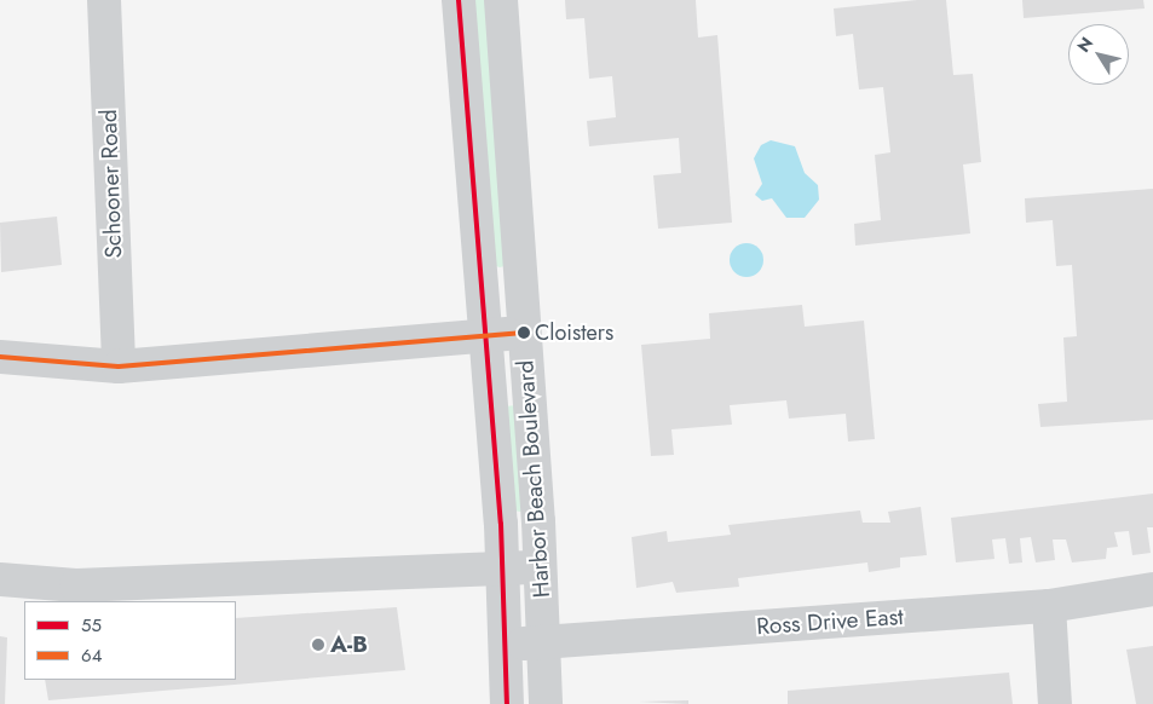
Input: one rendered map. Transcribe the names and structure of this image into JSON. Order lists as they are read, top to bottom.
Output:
{
  "streets": {
    "street": ["Schooner Road", "Harbor Beach Boulevard", "Ross Drive East"]
  },
  "crossings": [
    ["Harbor Beach Boulevard", "Ross Drive East"]
  ],
  "places": ["Cloisters", "A-B"],
  "lines": ["transit line 55", "transit line 64"],
  "legend": ["55", "64"],
  "north": "top left"
}
